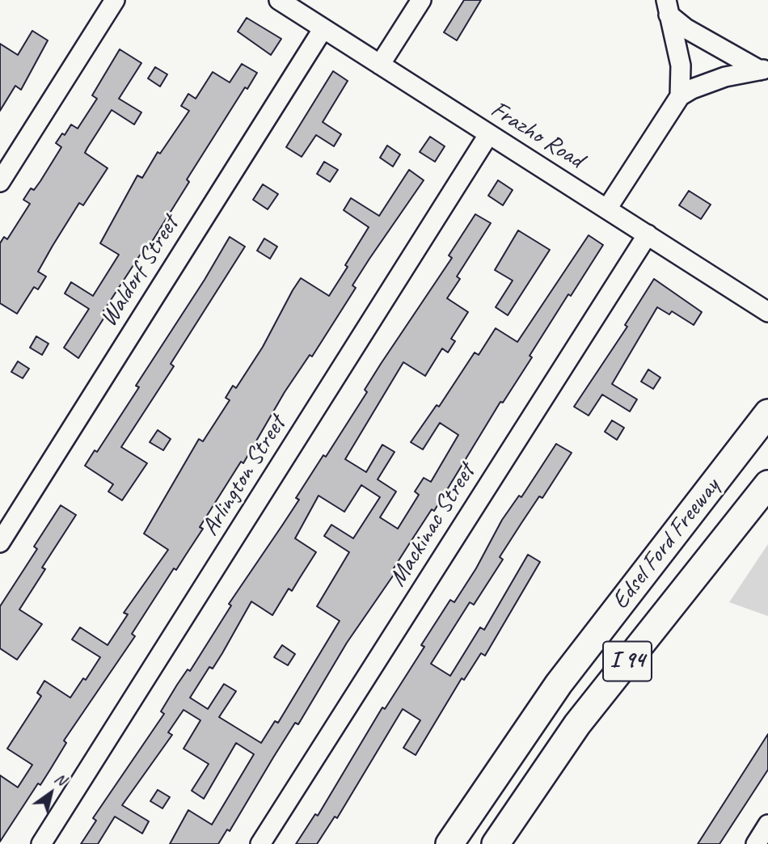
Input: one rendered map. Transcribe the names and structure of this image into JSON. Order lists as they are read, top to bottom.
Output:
{
  "streets": {
    "highway": ["Edsel Ford Freeway", "I 94"],
    "street": [
      "Frazho Road",
      "Waldorf Street",
      "Arlington Street",
      "Mackinac Street"
    ]
  },
  "crossings": [
    ["Frazho Road", "Waldorf Street"],
    ["Frazho Road", "Arlington Street"],
    ["Frazho Road", "Mackinac Street"]
  ],
  "north": "top right"
}
